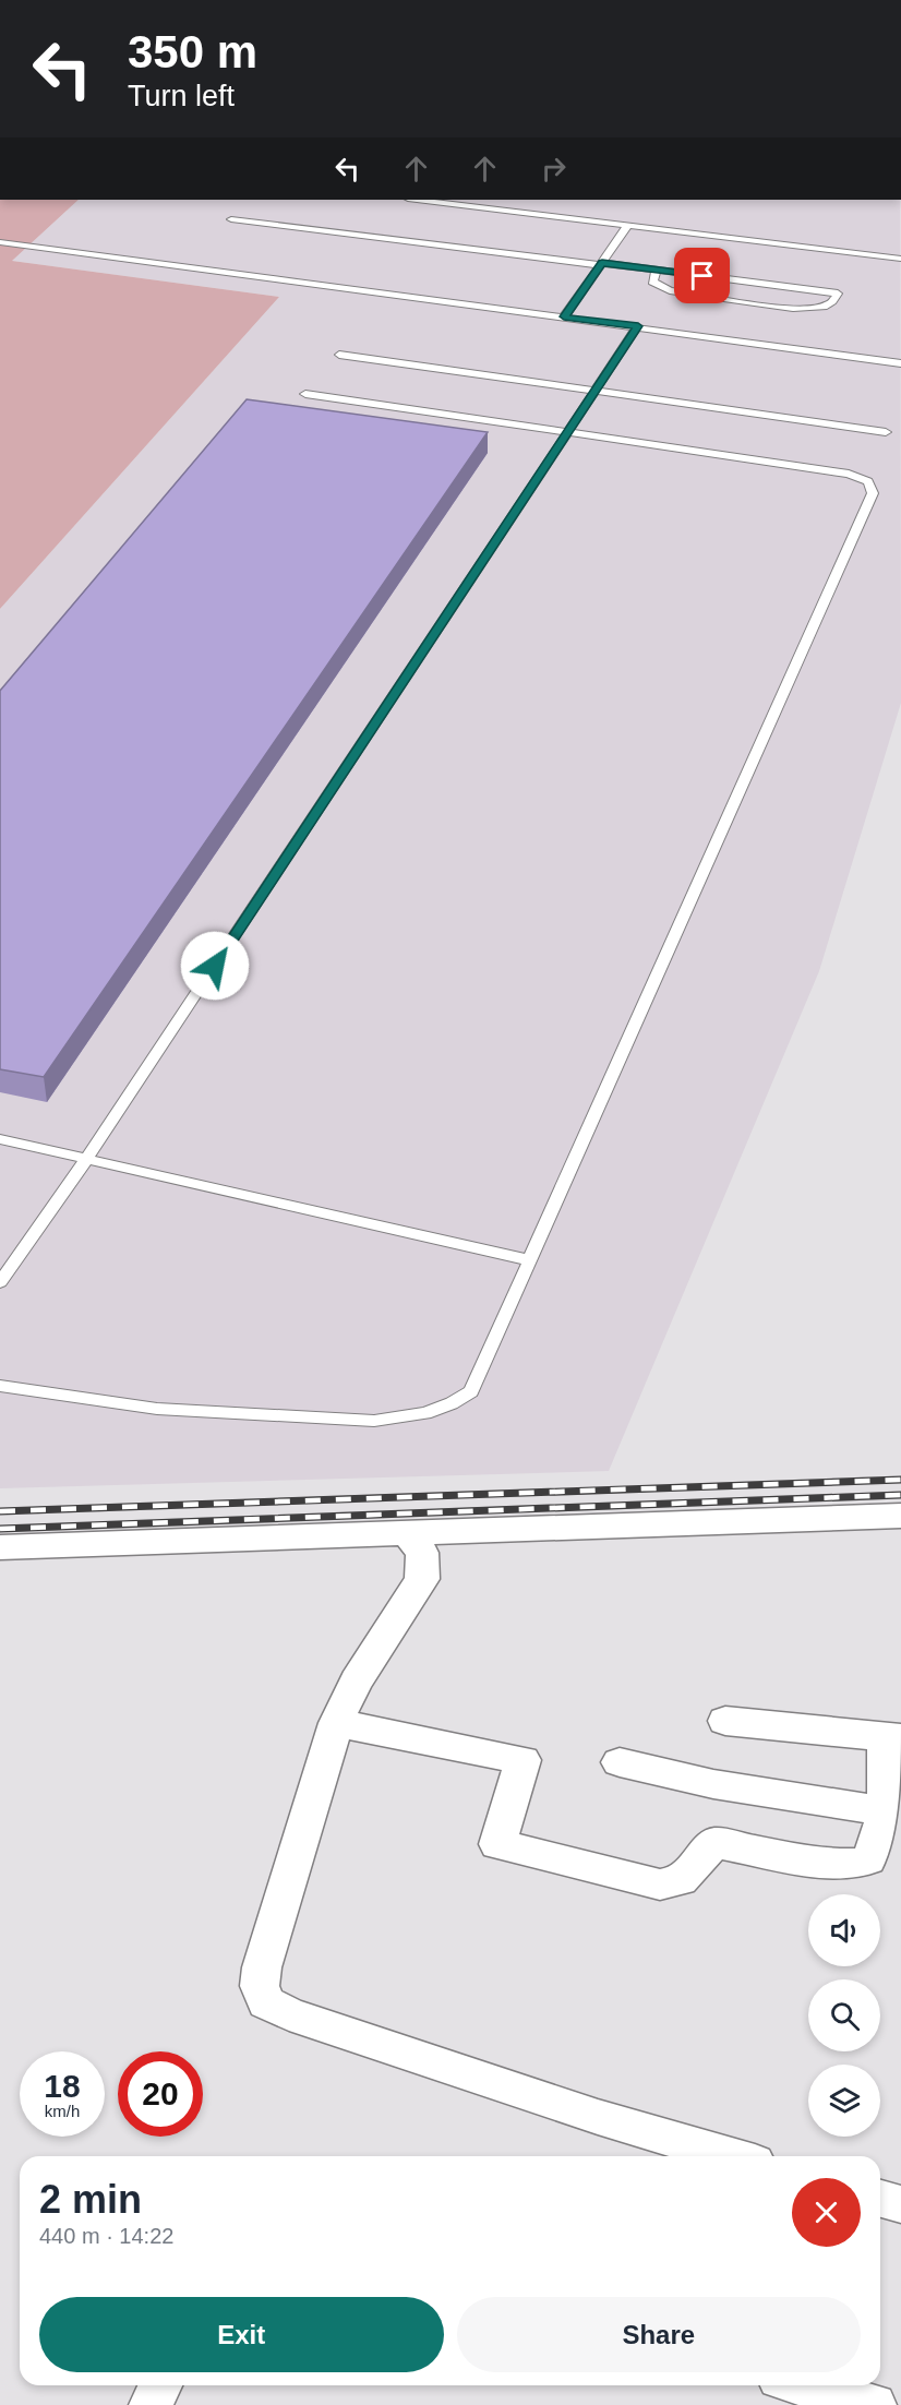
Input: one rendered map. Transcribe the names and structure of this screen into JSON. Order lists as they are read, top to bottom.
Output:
{
  "page": {
    "turn": ["350 m", "Turn left"],
    "speed": "18 km/h",
    "limit": "20",
    "heading": ["2 min", "440 m · 14:22"],
    "buttons": ["Exit", "Share"]
  }
}
